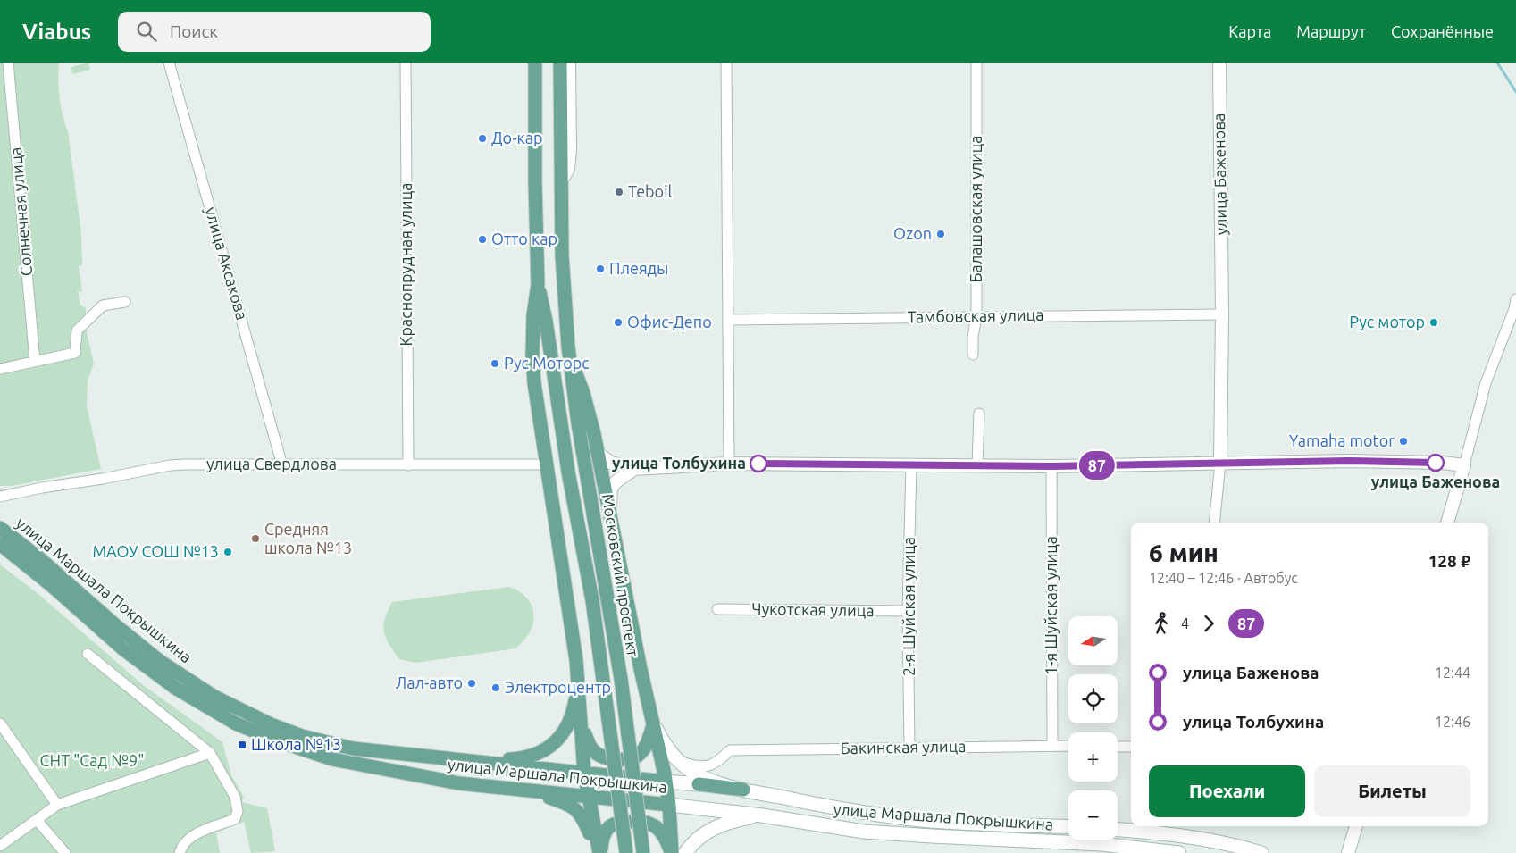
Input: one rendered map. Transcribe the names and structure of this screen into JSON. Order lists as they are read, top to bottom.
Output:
{
  "streets": {
    "main road": ["Московский проспект", "улица Маршала Покрышкина"],
    "street": [
      "улица Баженова",
      "Балашовская улица",
      "Солнечная улица",
      "улица Аксакова",
      "Краснопрудная улица",
      "Тамбовская улица",
      "улица Свердлова",
      "1-я Шуйская улица",
      "2-я Шуйская улица",
      "Чукотская улица",
      "Бакинская улица"
    ]
  },
  "crossings": [
    ["улица Баженова", "Тамбовская улица"],
    ["Балашовская улица", "Тамбовская улица"],
    ["улица Аксакова", "улица Свердлова"],
    ["Краснопрудная улица", "улица Свердлова"],
    ["1-я Шуйская улица", "Бакинская улица"],
    ["2-я Шуйская улица", "Чукотская улица"],
    ["2-я Шуйская улица", "Бакинская улица"]
  ],
  "parks": ["СНТ \"Сад №9\""],
  "places": {
    "other": [
      "До-кар",
      "Teboil",
      "Ozon",
      "Отто кар",
      "Плеяды",
      "Офис-Депо",
      "Рус мотор",
      "Рус Моторс",
      "Yamaha motor",
      "улица Баженова",
      "улица Толбухина",
      "Средняя школа №13",
      "МАОУ СОШ №13",
      "Лал-авто",
      "Электроцентр"
    ],
    "transit": ["Школа №13"]
  },
  "lines": ["bus line 87"],
  "north": "left",
  "page": {
    "header": "Viabus",
    "search": "Поиск",
    "nav": ["Карта", "Маршрут", "Сохранённые"],
    "on_map": "87",
    "heading": ["6 мин", "12:40 – 12:46 · Автобус", "128 ₽"],
    "legs": ["4", "87"],
    "map_buttons": ["+", "−"],
    "list": [
      {
        "name": "улица Баженова",
        "value": "12:44"
      },
      {
        "name": "улица Толбухина",
        "value": "12:46"
      }
    ],
    "buttons": ["Поехали", "Билеты"]
  }
}
